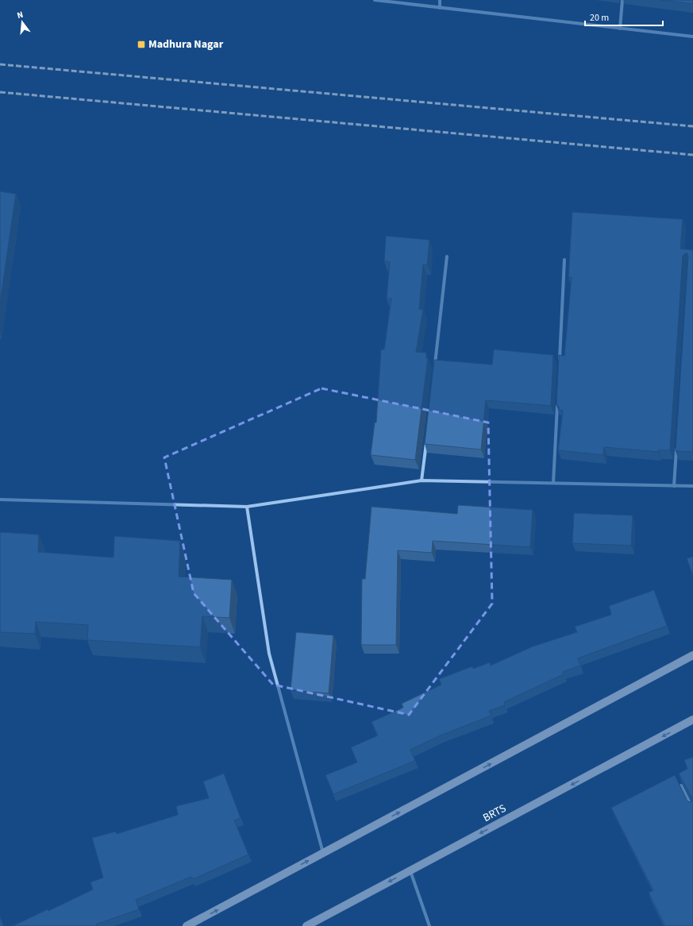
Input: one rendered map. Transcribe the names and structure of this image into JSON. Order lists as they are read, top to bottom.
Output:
{
  "streets": {
    "main road": ["BRTS"]
  },
  "places": {
    "transit": ["Madhura Nagar"]
  },
  "scale_bar": "20 m",
  "north": "top"
}
